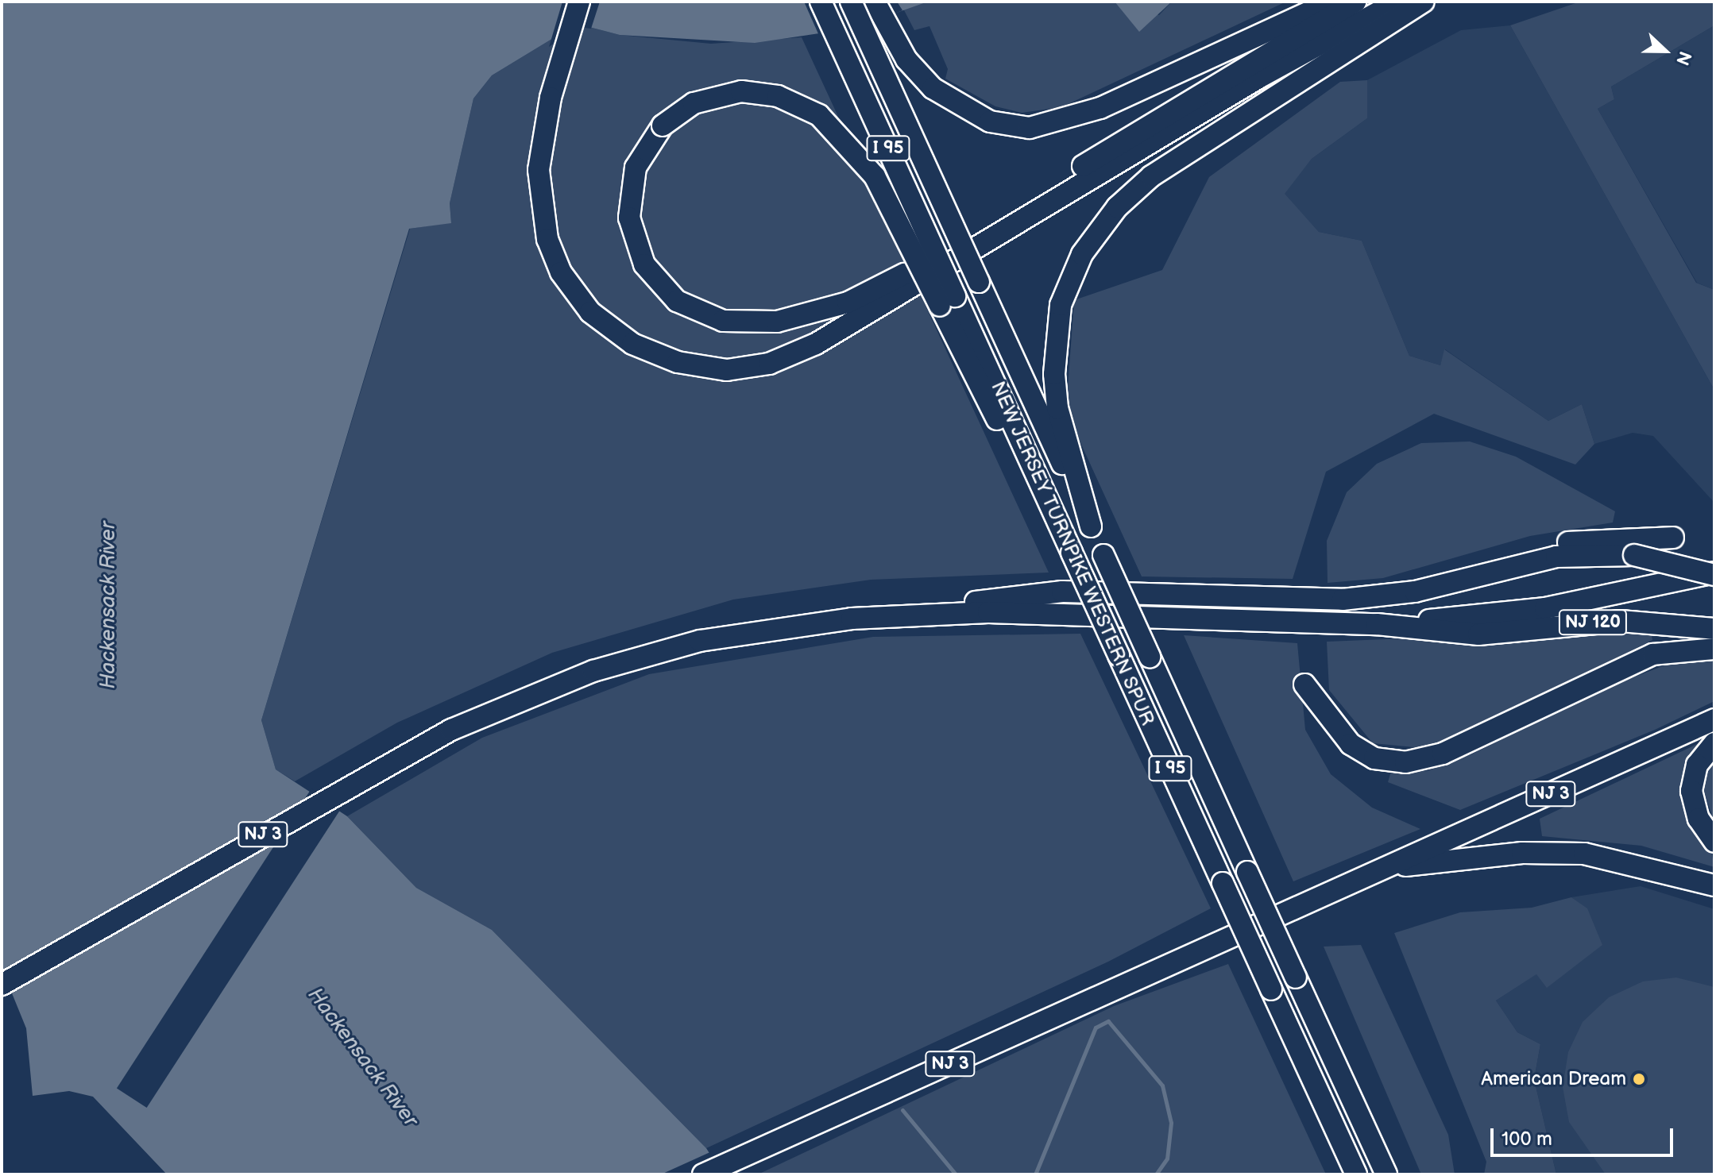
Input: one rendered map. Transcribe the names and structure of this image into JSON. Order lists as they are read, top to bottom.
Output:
{
  "streets": {
    "highway": [
      "I 95",
      "NEW JERSEY TURNPIKE WESTERN SPUR",
      "NJ 120",
      "NJ 3"
    ]
  },
  "crossings": [
    ["NJ 120", "NJ 3"]
  ],
  "water": ["Hackensack River"],
  "places": ["American Dream"],
  "scale_bar": "100 m",
  "north": "right"
}
